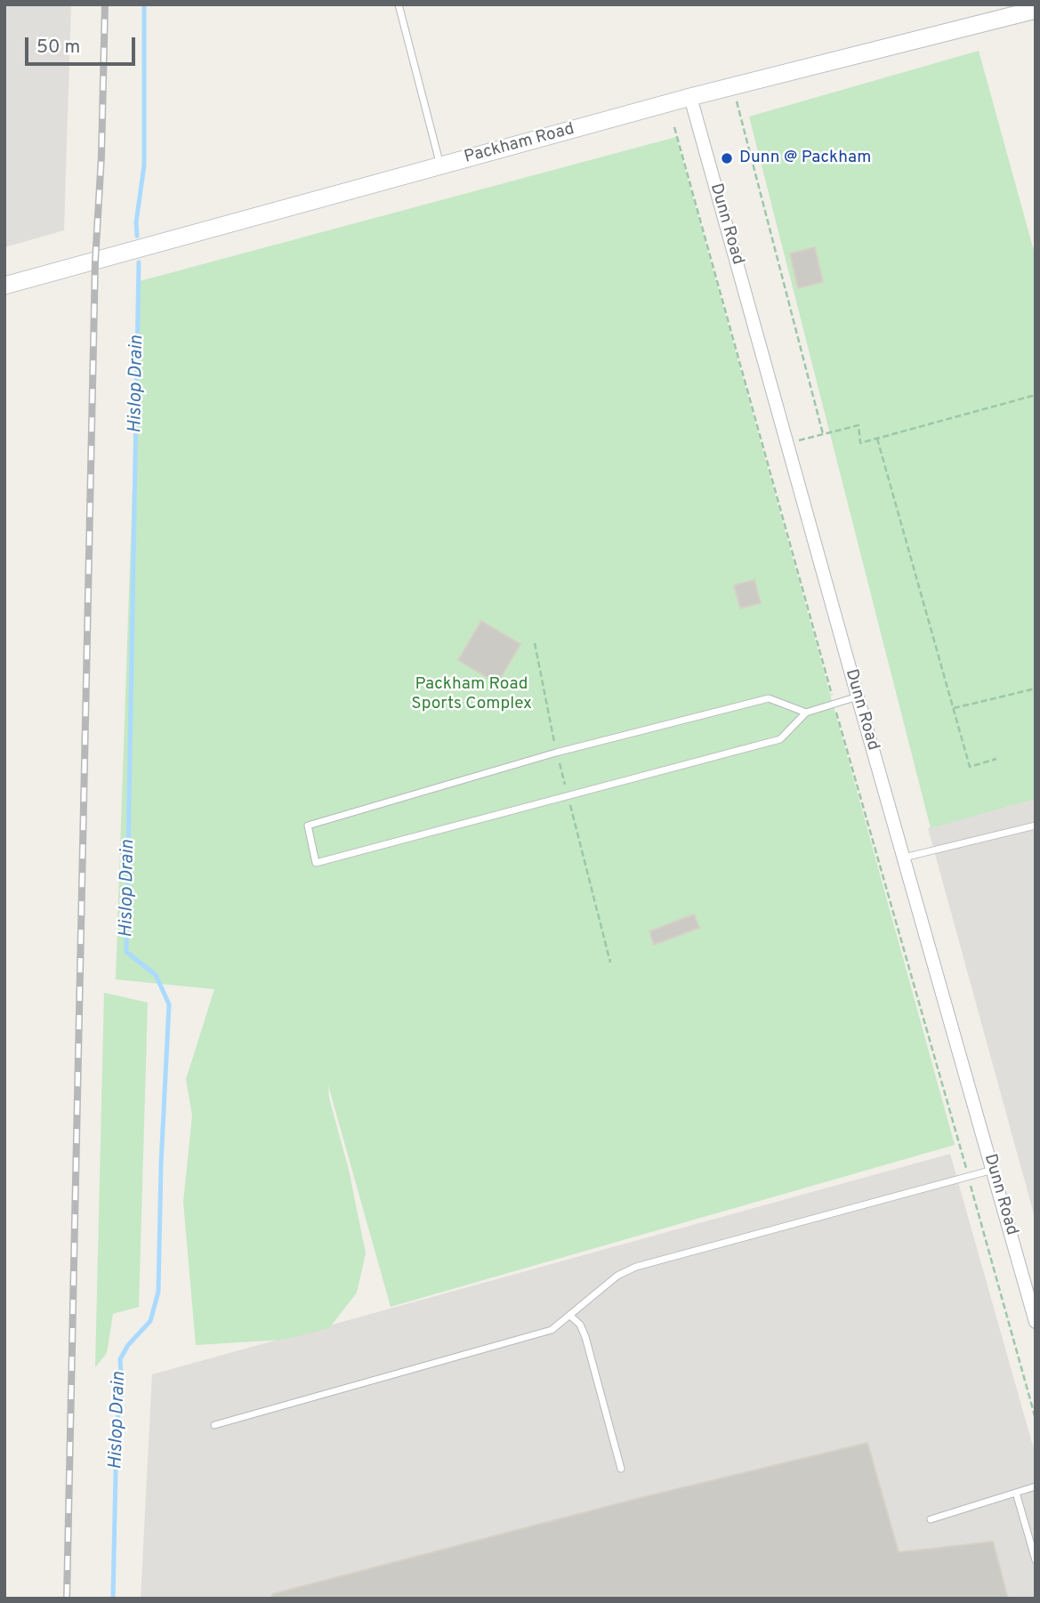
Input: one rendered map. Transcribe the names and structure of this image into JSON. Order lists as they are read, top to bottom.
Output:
{
  "streets": {
    "street": ["Packham Road", "Dunn Road"]
  },
  "crossings": [
    ["Packham Road", "Dunn Road"]
  ],
  "water": ["Hislop Drain"],
  "parks": ["Packham Road Sports Complex"],
  "places": ["Dunn @ Packham"],
  "scale_bar": "50 m"
}
